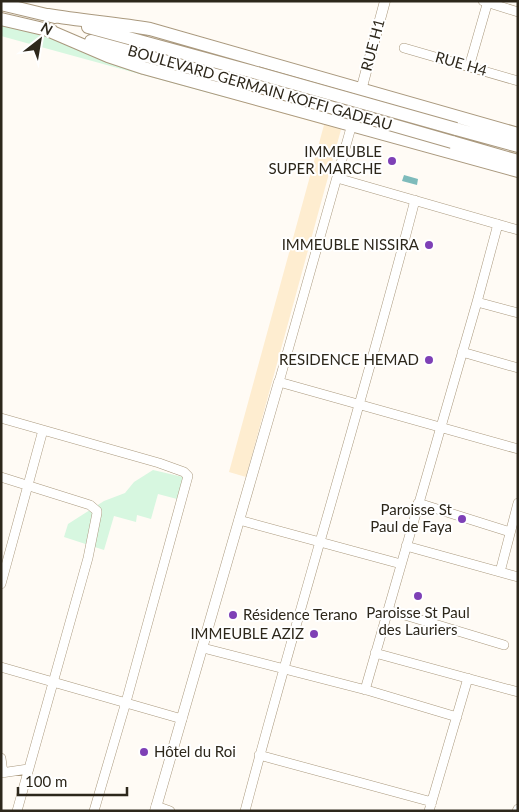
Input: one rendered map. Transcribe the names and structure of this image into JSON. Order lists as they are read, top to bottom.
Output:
{
  "streets": {
    "main road": ["BOULEVARD GERMAIN KOFFI GADEAU"],
    "street": ["RUE H1", "RUE H4"]
  },
  "places": [
    "IMMEUBLE SUPER MARCHE",
    "IMMEUBLE NISSIRA",
    "RESIDENCE HEMAD",
    "Paroisse St Paul de Faya",
    "Paroisse St Paul des Lauriers",
    "Résidence Terano",
    "IMMEUBLE AZIZ",
    "Hôtel du Roi"
  ],
  "scale_bar": "100 m",
  "north": "top right"
}
